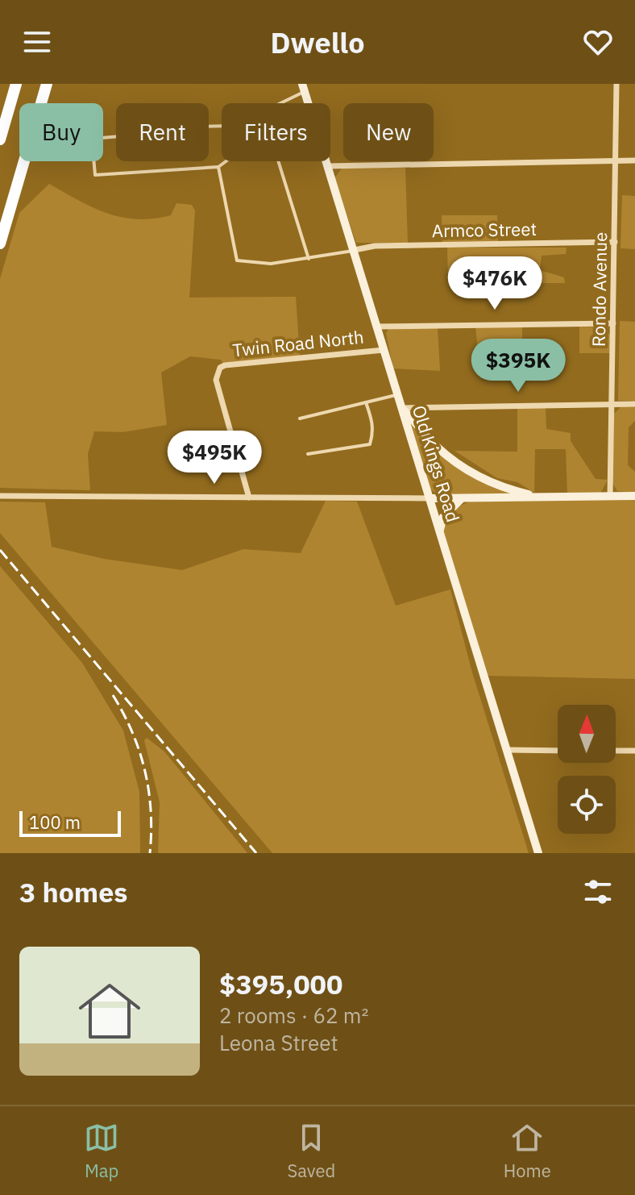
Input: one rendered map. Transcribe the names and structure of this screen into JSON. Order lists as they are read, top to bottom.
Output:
{
  "streets": {
    "street": [
      "Armco Street",
      "Rondo Avenue",
      "Twin Road North",
      "Old Kings Road"
    ]
  },
  "crossings": [
    ["Armco Street", "Rondo Avenue"],
    ["Armco Street", "Old Kings Road"],
    ["Twin Road North", "Old Kings Road"]
  ],
  "scale_bar": "100 m",
  "north": "top",
  "page": {
    "header": "Dwello",
    "chip": [
      "Buy",
      "Rent",
      "Filters",
      "New"
    ],
    "price": ["$476K", "$395K", "$495K"],
    "scale": "100 m",
    "heading": "3 homes",
    "list": [
      {
        "name": "$395,000",
        "note": "2 rooms · 62 m² · Leona Street"
      }
    ],
    "tabs": ["Map", "Saved", "Home"]
  }
}
